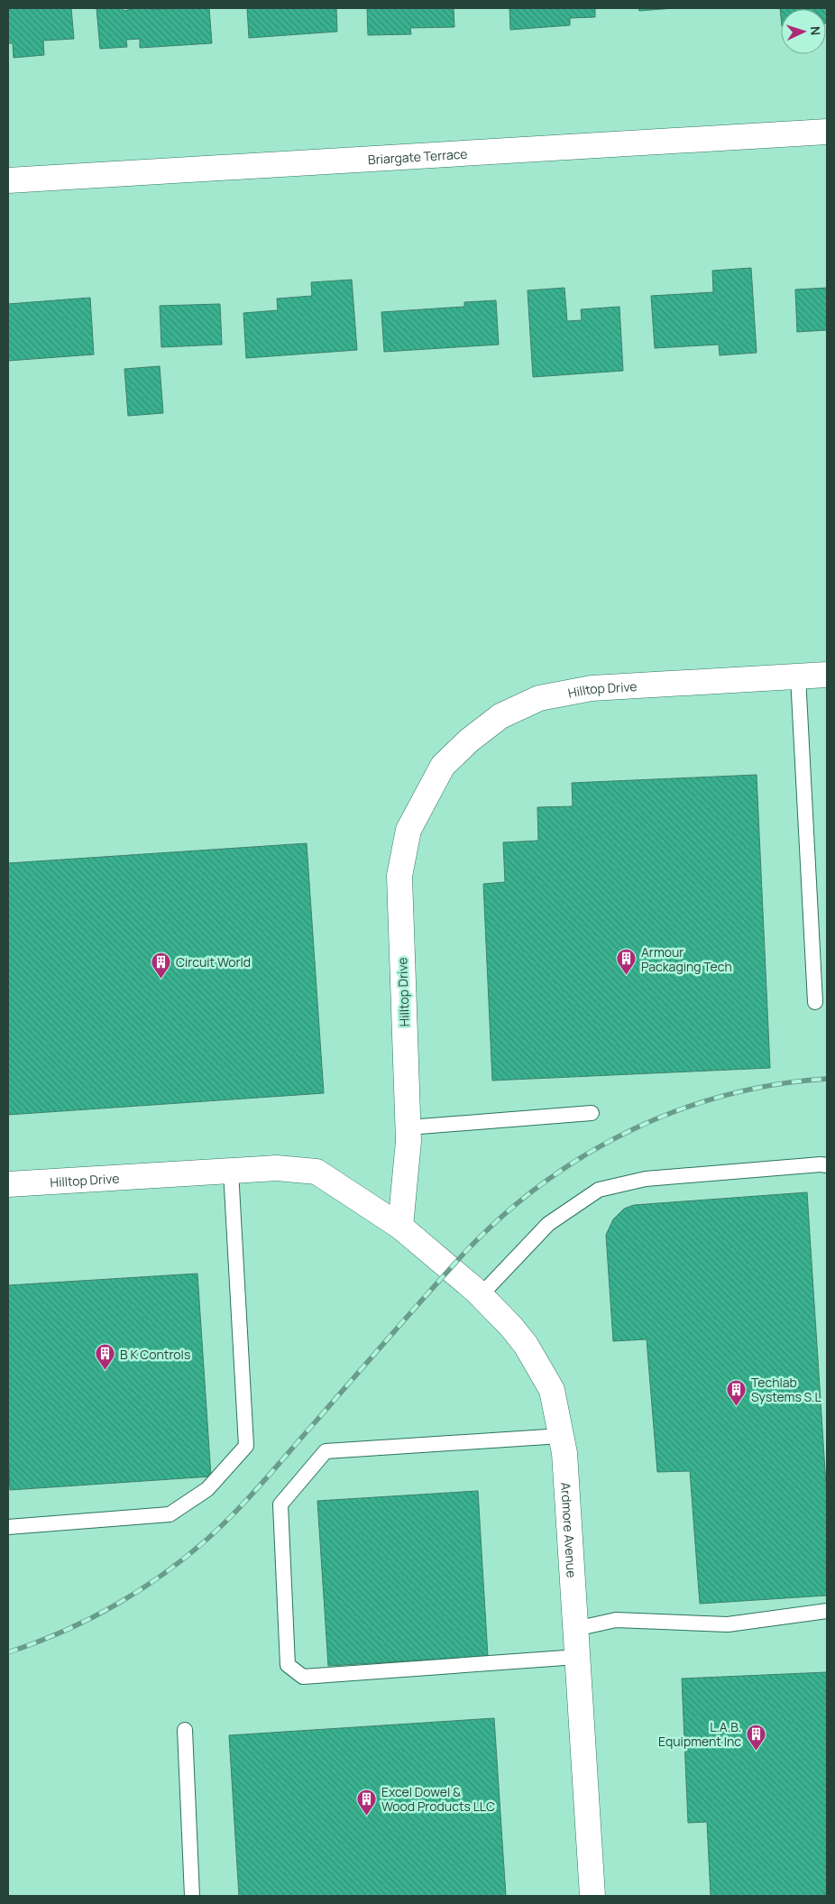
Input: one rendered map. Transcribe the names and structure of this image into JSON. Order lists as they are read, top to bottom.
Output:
{
  "streets": {
    "street": ["Briargate Terrace", "Hilltop Drive", "Ardmore Avenue"]
  },
  "crossings": [
    ["Hilltop Drive", "Ardmore Avenue"]
  ],
  "places": {
    "building": [
      "Armour Packaging Tech",
      "Circuit World",
      "B K Controls",
      "Techlab Systems S.L",
      "L.A.B. Equipment Inc",
      "Excel Dowel & Wood Products LLC"
    ]
  },
  "north": "right"
}
